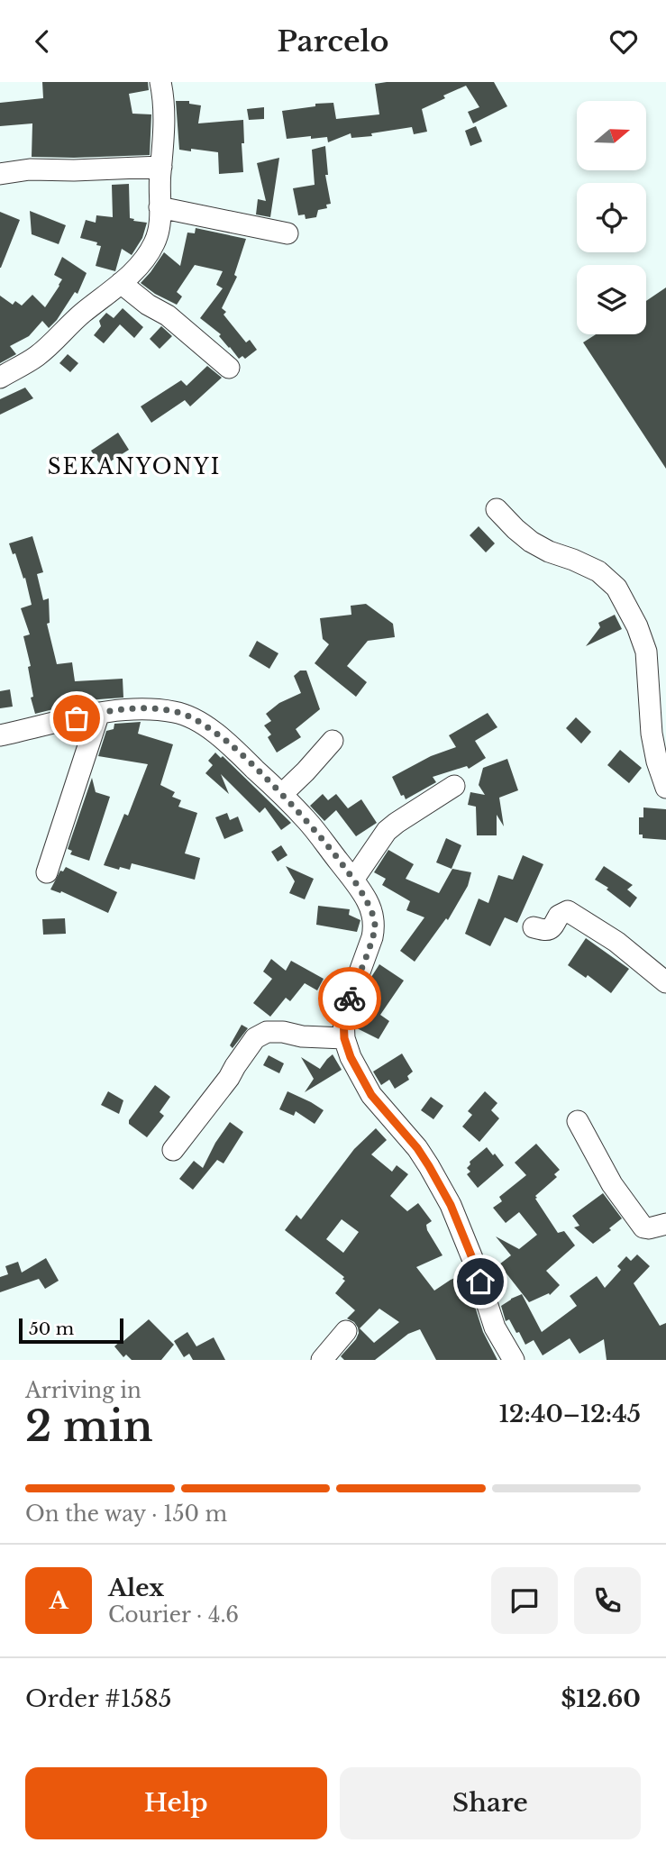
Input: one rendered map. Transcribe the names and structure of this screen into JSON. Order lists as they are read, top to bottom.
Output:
{
  "districts": ["SEKANYONYI"],
  "scale_bar": "50 m",
  "north": "right",
  "page": {
    "header": "Parcelo",
    "scale": "50 m",
    "heading": ["2 min", "Arriving in", "12:40–12:45"],
    "panel": [
      "Alex",
      "Courier · 4.6",
      "Order #1585",
      "$12.60"
    ],
    "bar": "On the way · 150 m",
    "round": "A",
    "buttons": ["Help", "Share"]
  }
}
